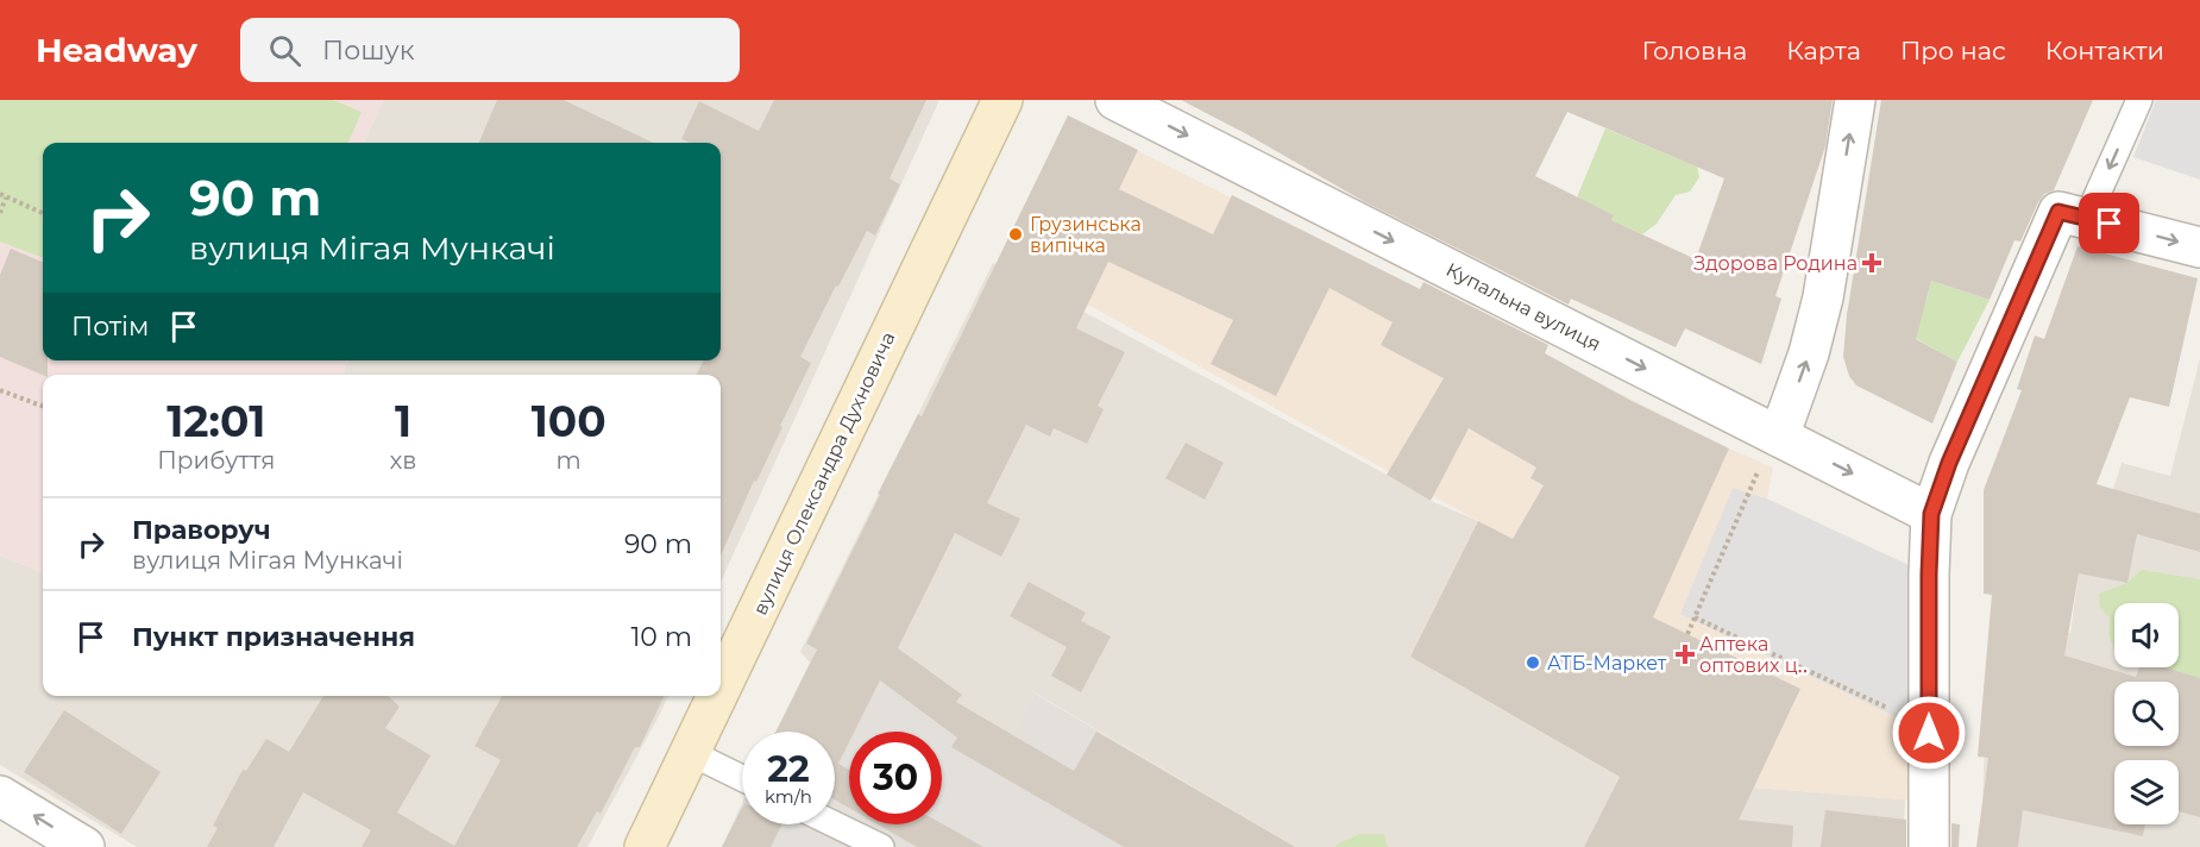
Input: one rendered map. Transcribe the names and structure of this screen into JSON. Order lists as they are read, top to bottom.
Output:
{
  "streets": {
    "street": ["Купальна вулиця", "вулиця Олександра Духновича"]
  },
  "one_way": ["Купальна вулиця"],
  "places": {
    "other": ["Грузинська випічка", "АТБ-Маркет"],
    "health": ["Здорова Родина", "Аптека оптових ц‥"]
  },
  "page": {
    "header": "Headway",
    "search": "Пошук",
    "nav": [
      "Головна",
      "Карта",
      "Про нас",
      "Контакти"
    ],
    "turn": ["90 m", "вулиця Мігая Мункачі"],
    "then": "Потім",
    "eta": [
      "12:01",
      "Прибуття",
      "1",
      "хв",
      "100",
      "m"
    ],
    "list": [
      {
        "name": "Праворуч",
        "note": "вулиця Мігая Мункачі",
        "value": "90 m"
      },
      {
        "name": "Пункт призначення",
        "value": "10 m"
      }
    ],
    "speed": "22 km/h",
    "limit": "30"
  }
}
